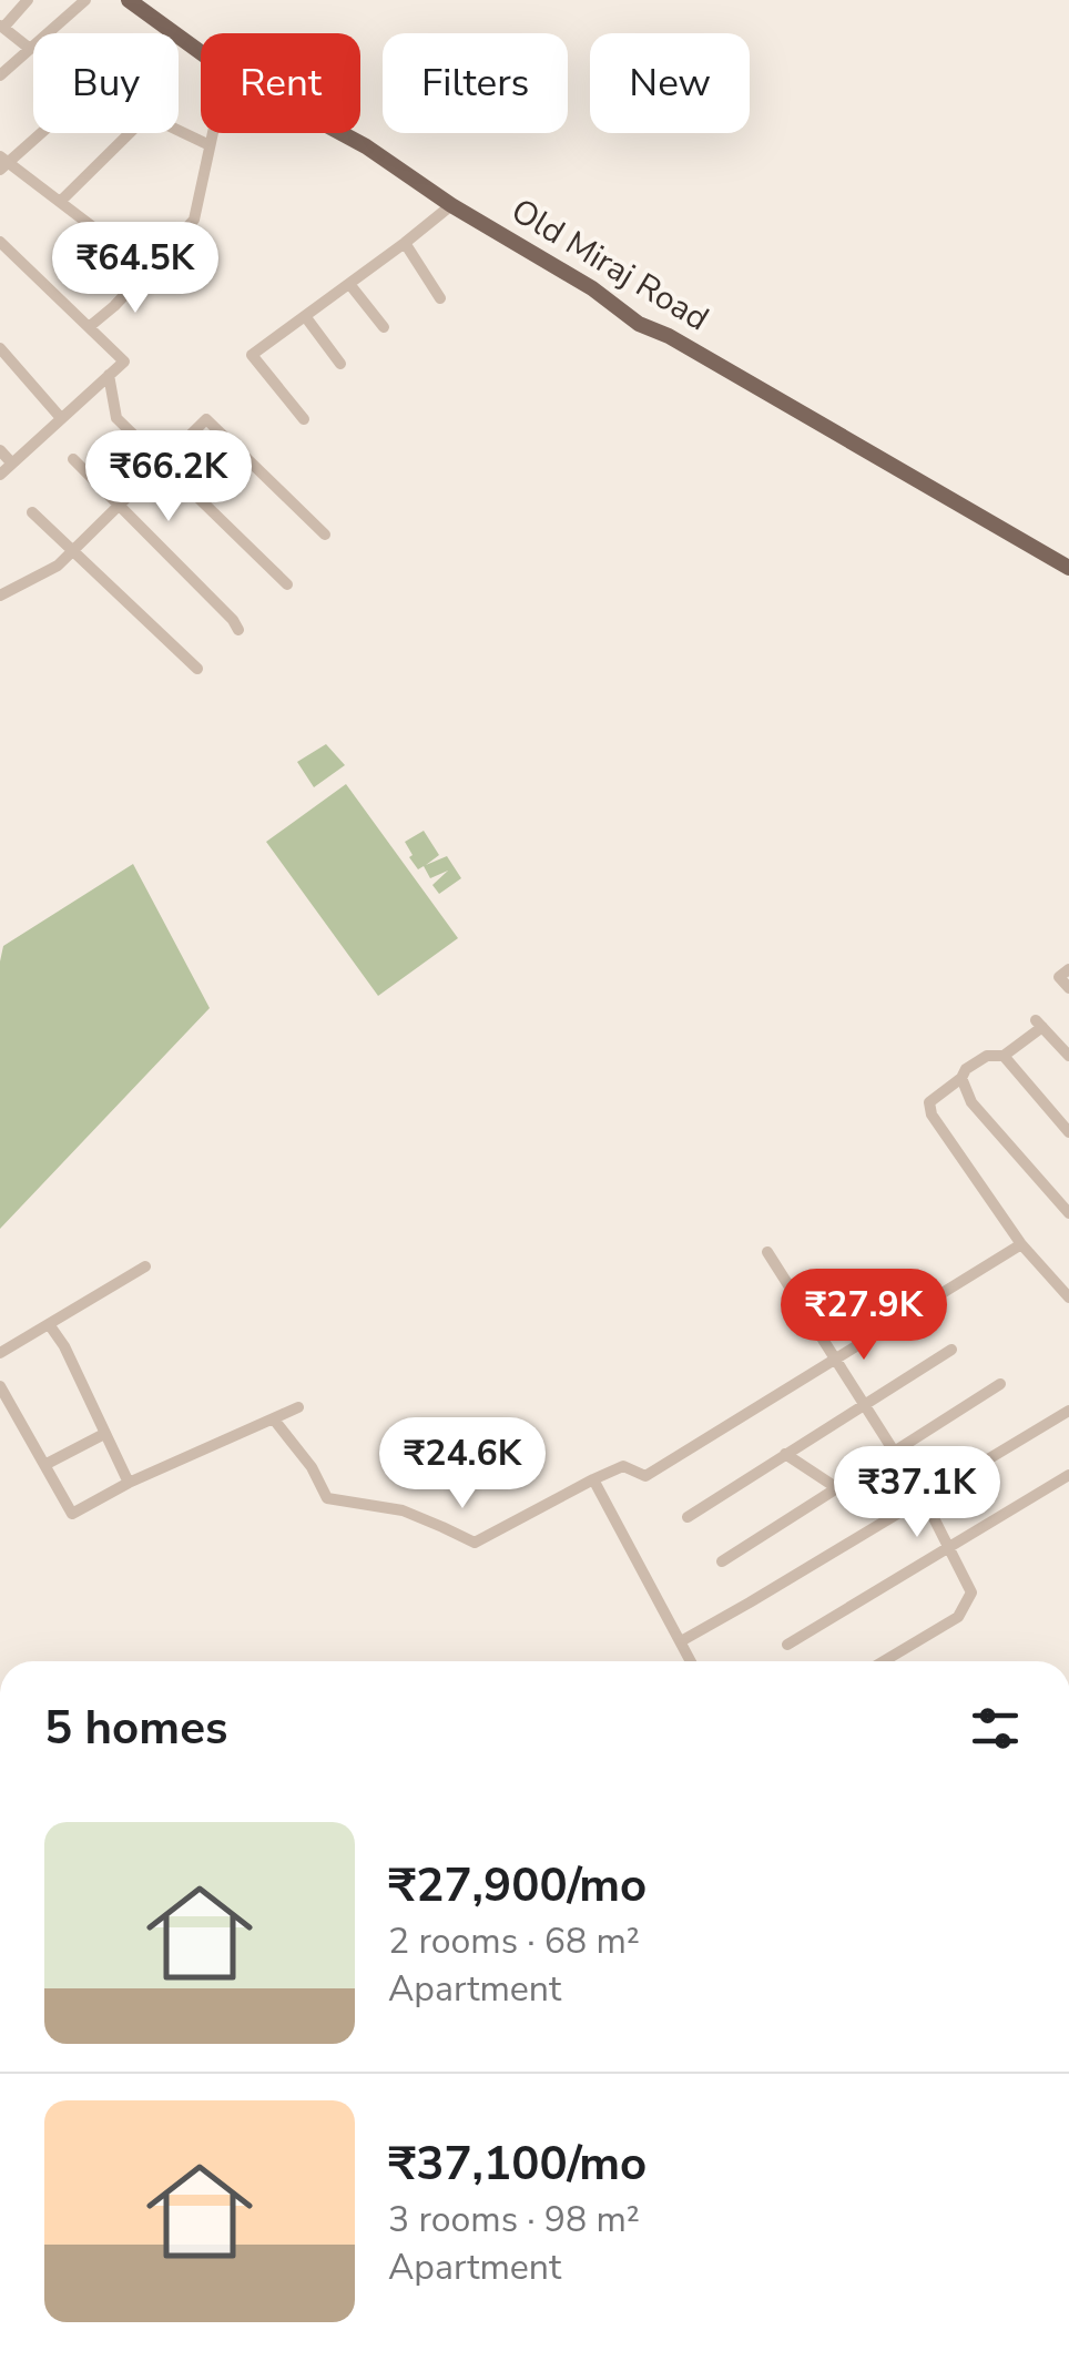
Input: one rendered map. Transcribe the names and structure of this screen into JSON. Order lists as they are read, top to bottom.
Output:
{
  "streets": {
    "main road": ["Old Miraj Road"]
  },
  "page": {
    "chip": [
      "Buy",
      "Rent",
      "Filters",
      "New"
    ],
    "price": [
      "₹64.5K",
      "₹66.2K",
      "₹27.9K",
      "₹24.6K",
      "₹37.1K"
    ],
    "heading": "5 homes",
    "list": [
      {
        "name": "₹27,900/mo",
        "note": "2 rooms · 68 m² · Apartment"
      },
      {
        "name": "₹37,100/mo",
        "note": "3 rooms · 98 m² · Apartment"
      }
    ]
  }
}
